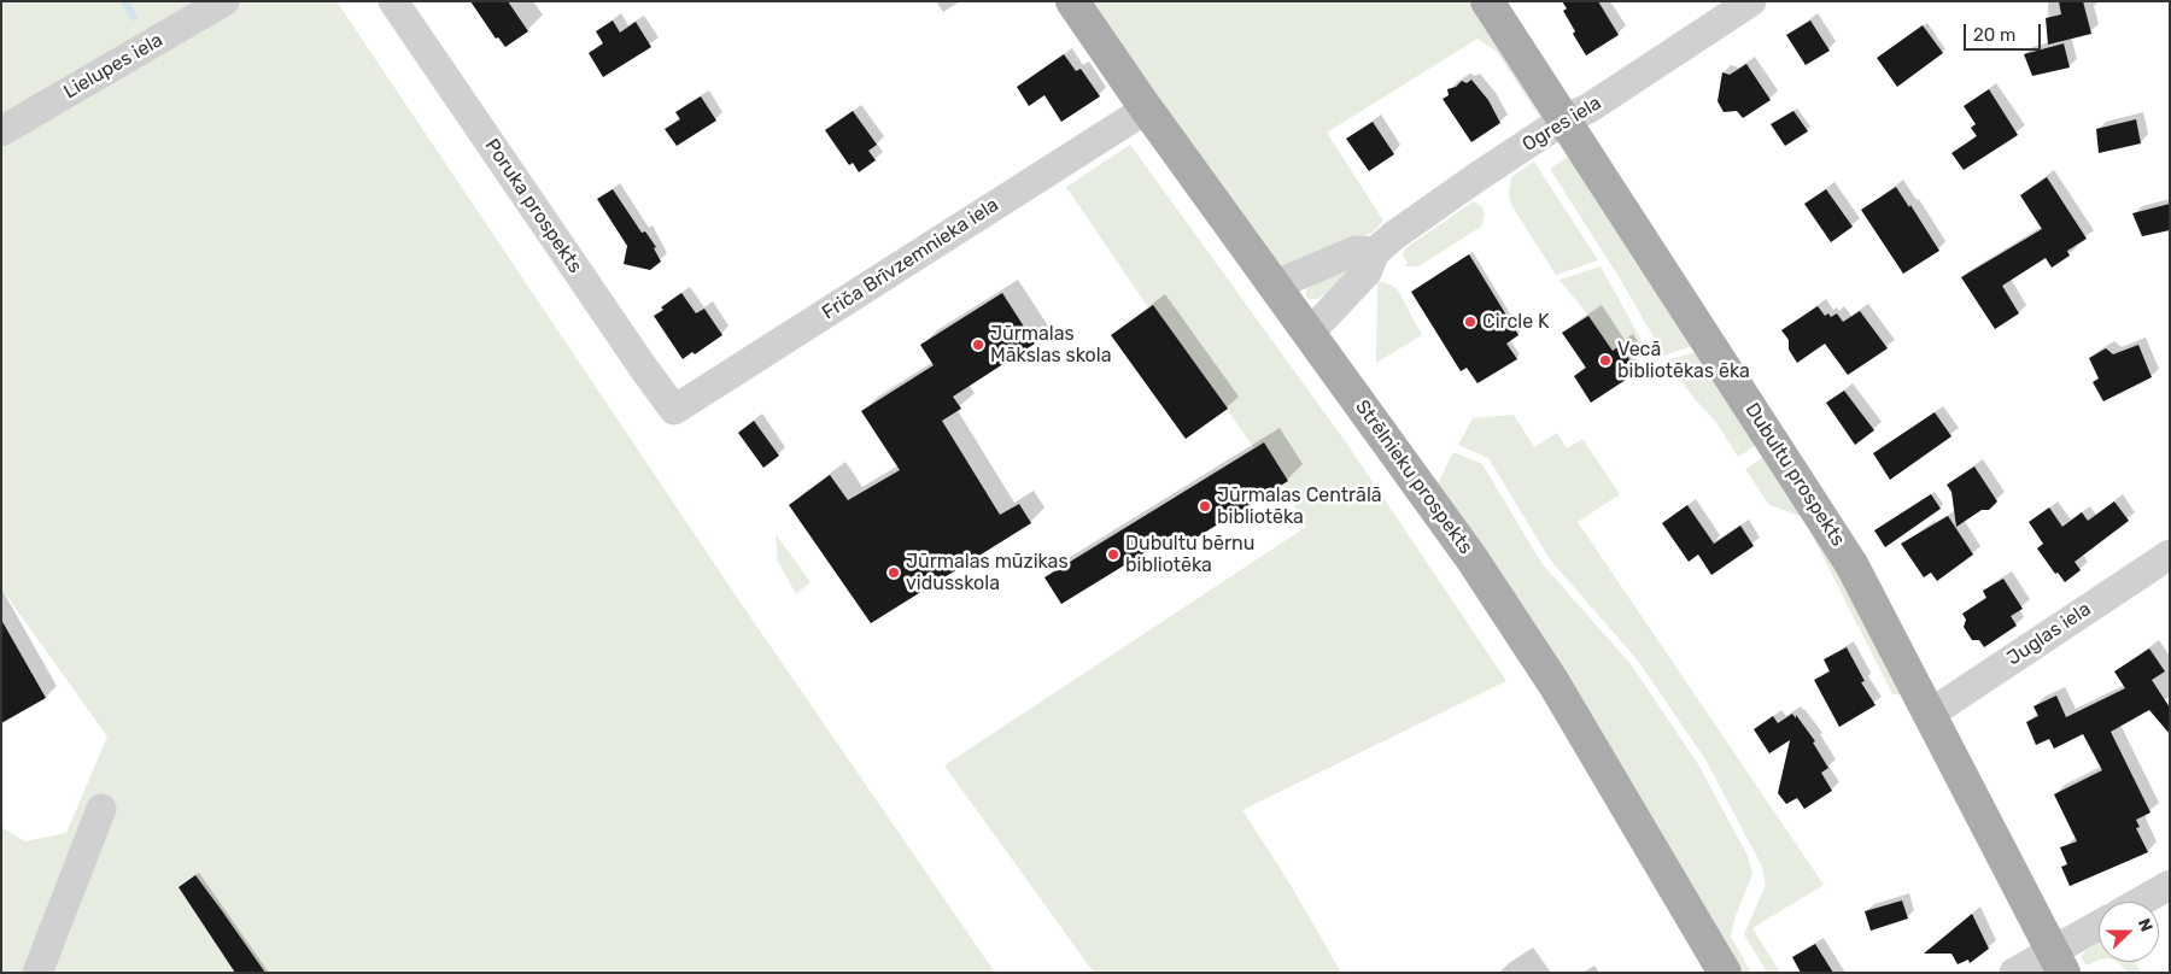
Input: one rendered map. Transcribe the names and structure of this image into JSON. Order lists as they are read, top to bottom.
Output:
{
  "streets": {
    "main road": ["Dubultu prospekts", "Strēlnieku prospekts"],
    "street": [
      "Lielupes iela",
      "Ogres iela",
      "Poruka prospekts",
      "Friča Brīvzemnieka iela",
      "Juglas iela"
    ]
  },
  "crossings": [
    ["Ogres iela", "Dubultu prospekts"],
    ["Ogres iela", "Strēlnieku prospekts"],
    ["Poruka prospekts", "Friča Brīvzemnieka iela"],
    ["Friča Brīvzemnieka iela", "Strēlnieku prospekts"],
    ["Dubultu prospekts", "Juglas iela"]
  ],
  "places": [
    "Circle K",
    "Jūrmalas Mākslas skola",
    "Vecā bibliotēkas ēka",
    "Jūrmalas Centrālā bibliotēka",
    "Dubultu bērnu bibliotēka",
    "Jūrmalas mūzikas vidusskola"
  ],
  "scale_bar": "20 m",
  "north": "right"
}
